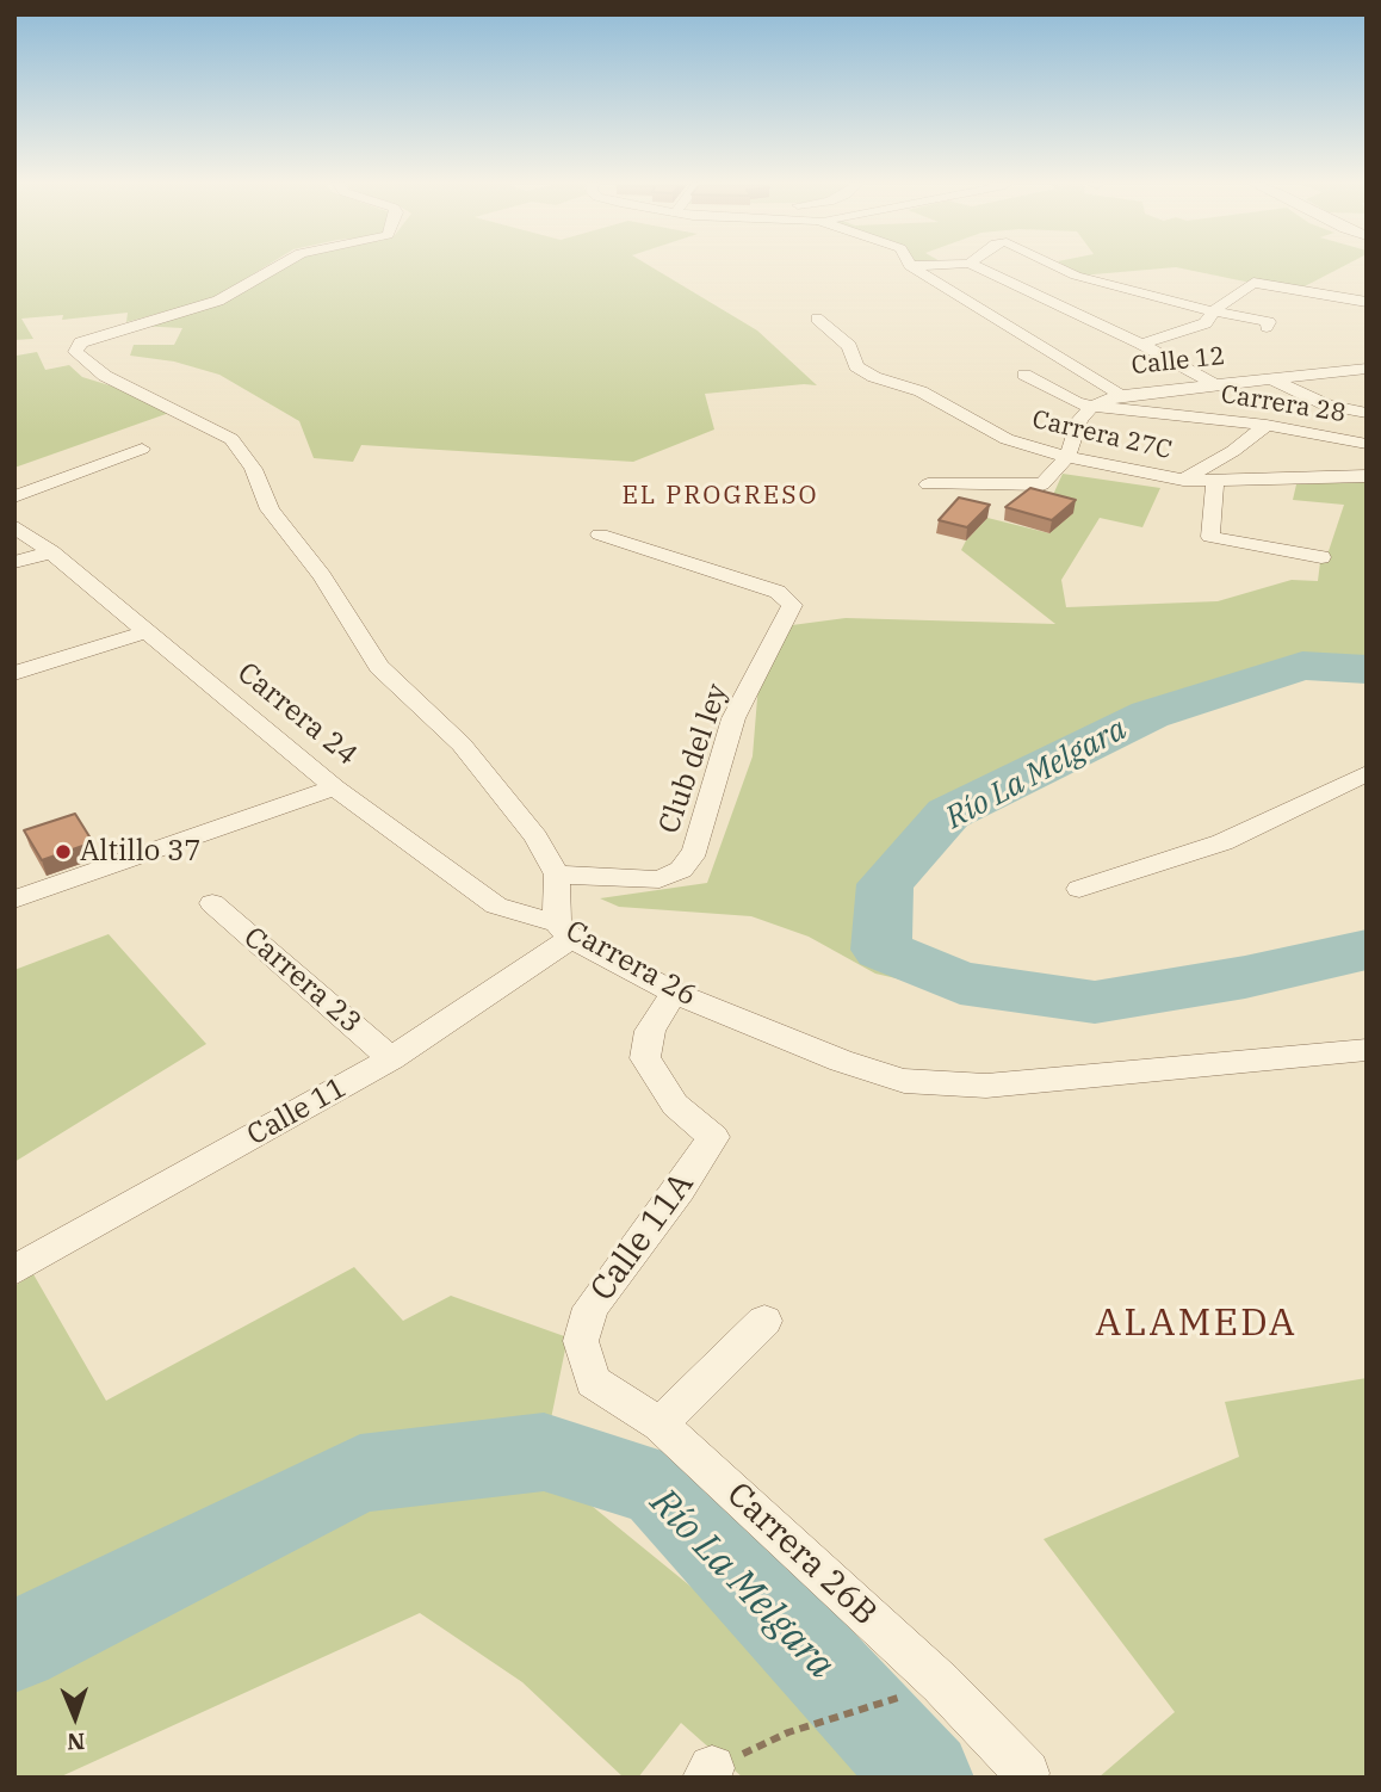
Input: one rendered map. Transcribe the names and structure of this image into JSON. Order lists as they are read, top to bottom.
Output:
{
  "streets": {
    "street": [
      "Calle 12",
      "Carrera 28",
      "Carrera 27C",
      "Carrera 24",
      "Club del ley",
      "Carrera 26",
      "Carrera 23",
      "Calle 11",
      "Calle 11A",
      "Carrera 26B"
    ]
  },
  "crossings": [
    ["Calle 12", "Carrera 28"],
    ["Carrera 24", "Carrera 26"],
    ["Carrera 24", "Calle 11"],
    ["Club del ley", "Carrera 26"],
    ["Carrera 26", "Calle 11"],
    ["Carrera 26", "Calle 11A"],
    ["Carrera 23", "Calle 11"],
    ["Calle 11A", "Carrera 26B"]
  ],
  "districts": ["EL PROGRESO", "ALAMEDA"],
  "water": ["Río La Melgara"],
  "places": ["Altillo 37"],
  "north": "bottom"
}
